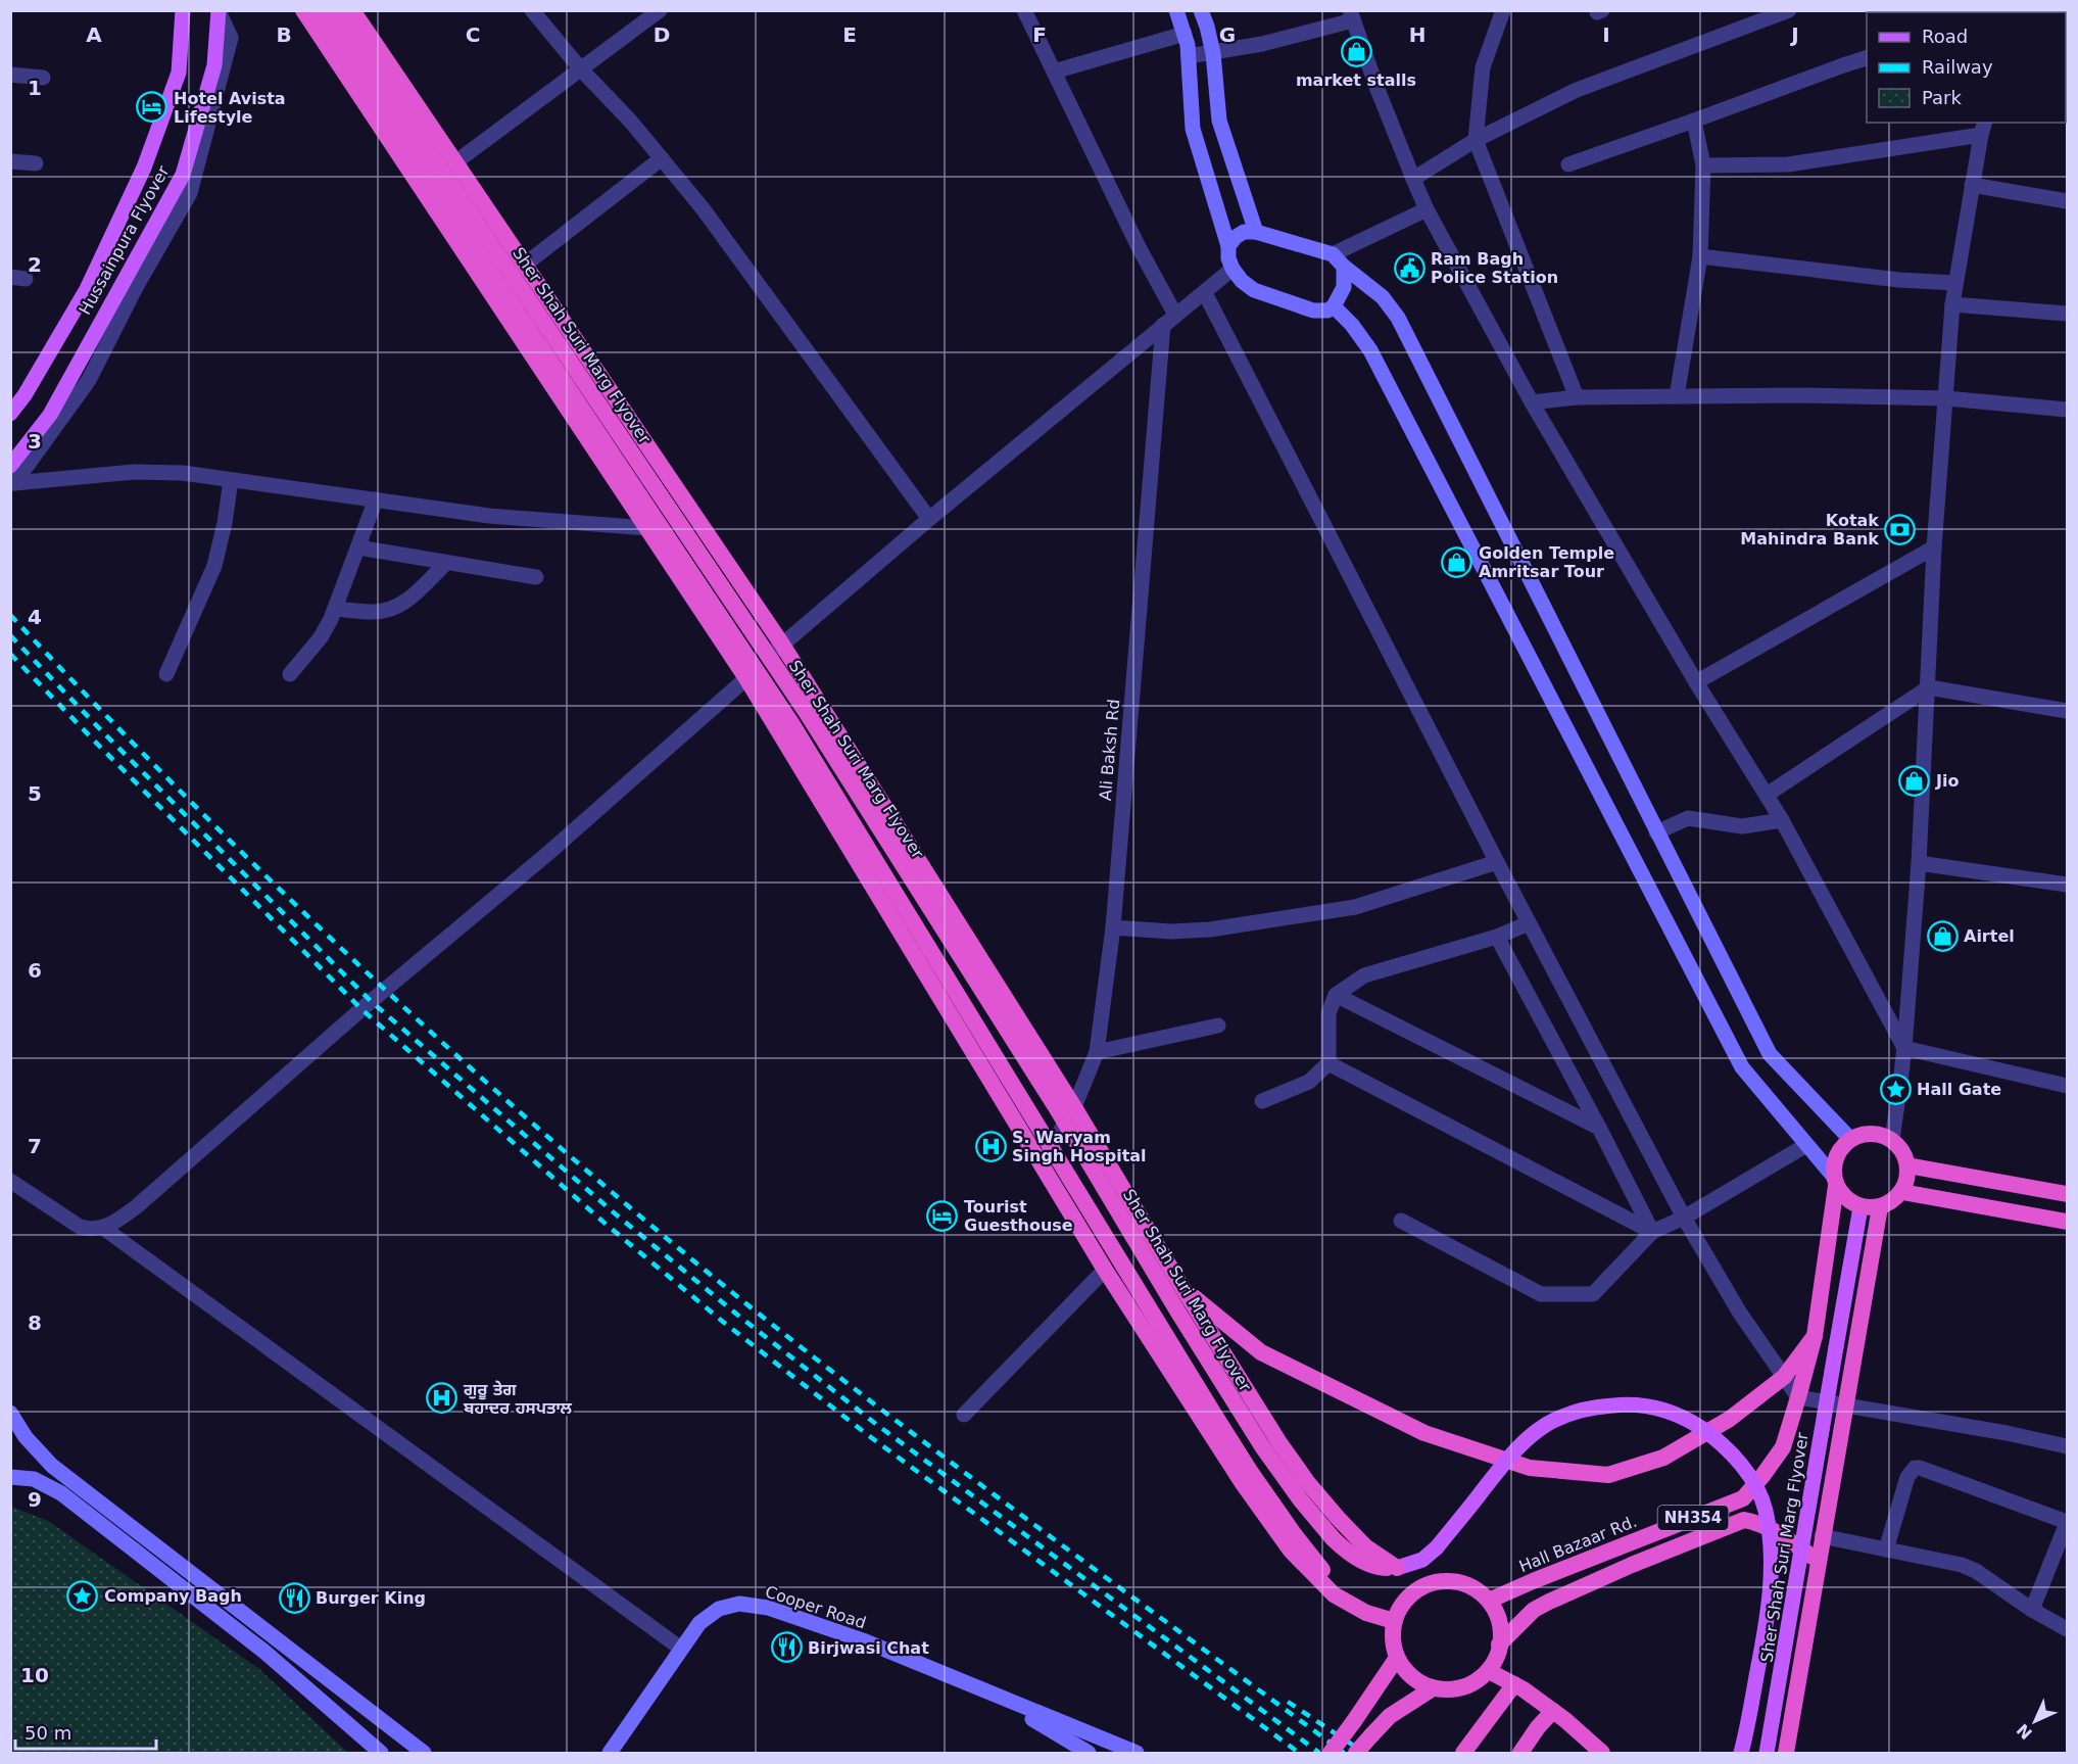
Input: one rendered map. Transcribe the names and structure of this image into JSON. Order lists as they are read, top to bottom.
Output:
{
  "streets": {
    "highway": ["Sher Shah Suri Marg Flyover", "NH354", "Hall Bazaar Rd."],
    "main road": ["Hussainpura Flyover", "Cooper Road"],
    "street": ["Ali Baksh Rd"]
  },
  "crossings": [
    ["Sher Shah Suri Marg Flyover", "NH354"],
    ["NH354", "Hall Bazaar Rd."]
  ],
  "places": {
    "shop": [
      "market stalls",
      "Golden Temple Amritsar Tour",
      "Jio",
      "Airtel"
    ],
    "hotel": ["Hotel Avista Lifestyle", "Tourist Guesthouse"],
    "public building": ["Ram Bagh Police Station"],
    "bank": ["Kotak Mahindra Bank"],
    "place": ["Hall Gate", "Company Bagh"],
    "hospital": ["S. Waryam Singh Hospital", "ਗੁਰੂ ਤੇਗ ਬਹਾਦਰ ਹਸਪਤਾਲ"],
    "restaurant": ["Burger King", "Birjwasi Chat"]
  },
  "legend": ["Road", "Railway", "Park"],
  "scale_bar": "50 m",
  "north": "bottom left",
  "grid": {
    "columns": [
      "A",
      "B",
      "C",
      "D",
      "E",
      "F",
      "G",
      "H",
      "I",
      "J"
    ],
    "rows": [
      "1",
      "2",
      "3",
      "4",
      "5",
      "6",
      "7",
      "8",
      "9",
      "10"
    ]
  }
}
